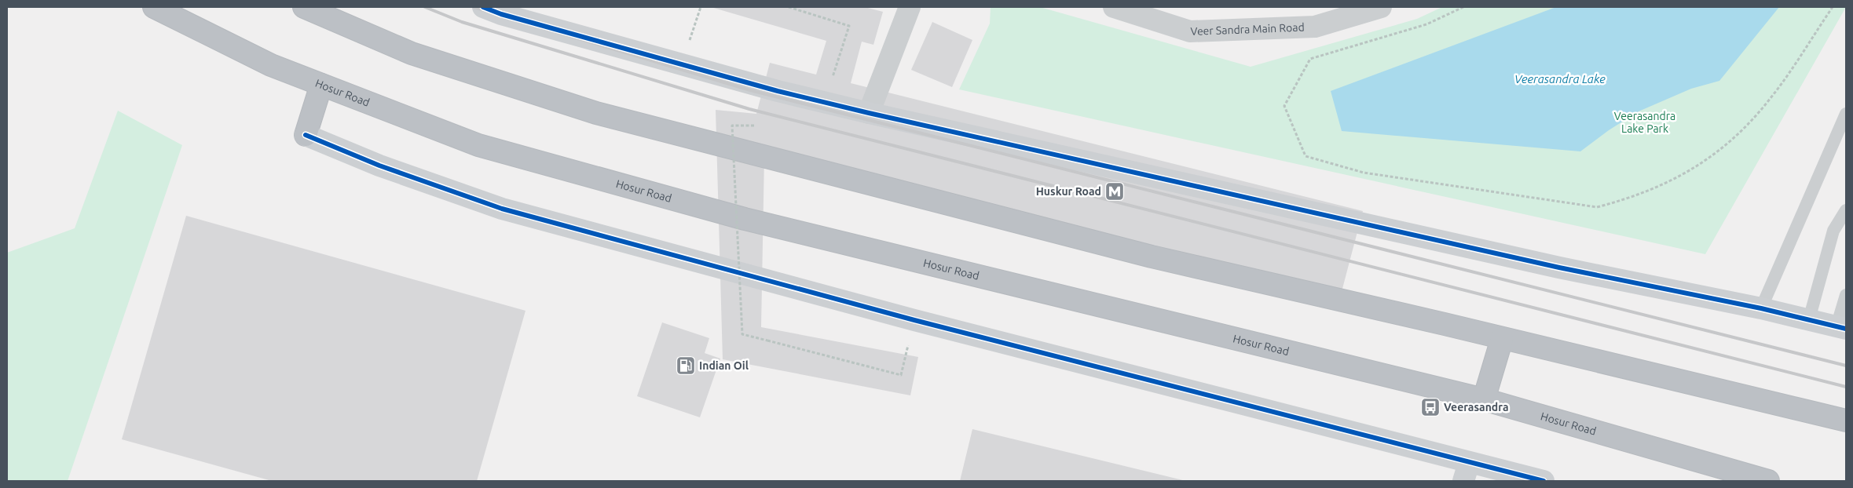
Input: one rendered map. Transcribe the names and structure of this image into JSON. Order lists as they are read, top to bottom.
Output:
{
  "streets": {
    "highway": ["Hosur Road"],
    "street": ["Veer Sandra Main Road"]
  },
  "water": ["Veerasandra Lake"],
  "parks": ["Veerasandra Lake Park"],
  "places": {
    "metro station": ["Huskur Road"],
    "fuel station": ["Indian Oil"],
    "bus stop": ["Veerasandra"]
  }
}
